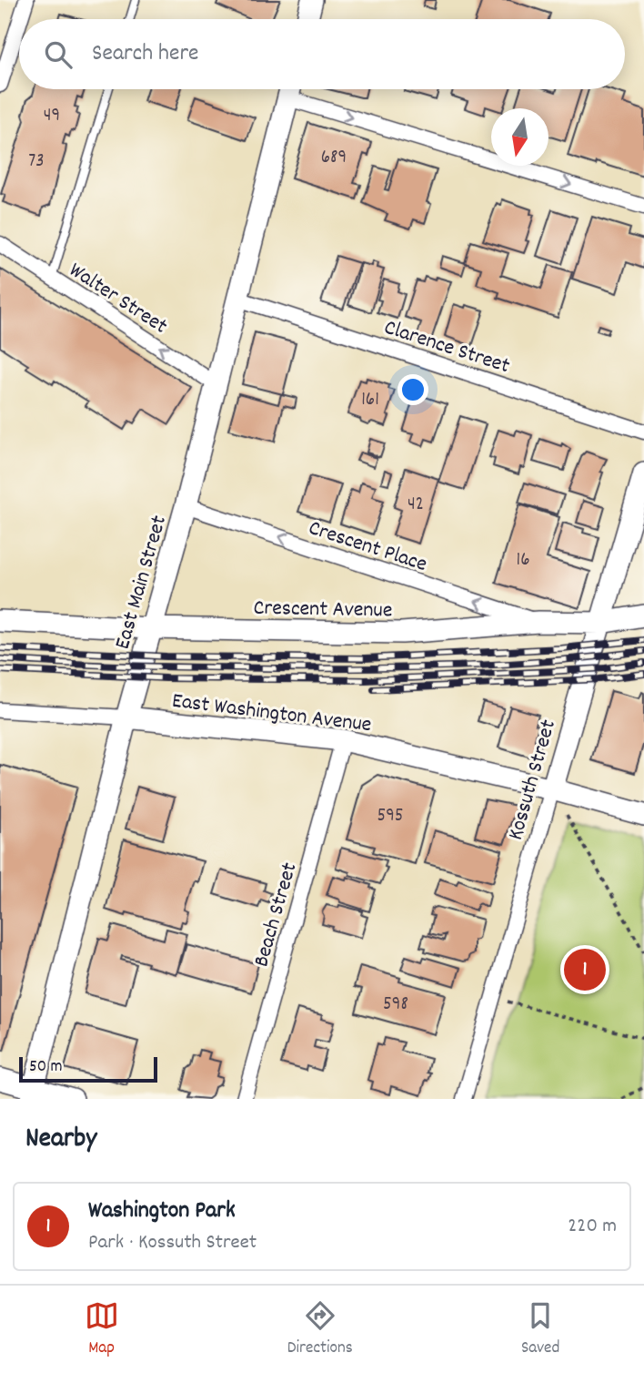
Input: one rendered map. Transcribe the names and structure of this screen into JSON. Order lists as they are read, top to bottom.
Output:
{
  "streets": {
    "main road": [
      "East Main Street",
      "Crescent Avenue",
      "East Washington Avenue",
      "Kossuth Street"
    ],
    "street": [
      "Walter Street",
      "Clarence Street",
      "Crescent Place",
      "Beach Street"
    ]
  },
  "crossings": [
    ["Walter Street", "East Main Street"],
    ["Clarence Street", "East Main Street"],
    ["Crescent Place", "East Main Street"],
    ["Crescent Place", "Crescent Avenue"],
    ["East Main Street", "Crescent Avenue"],
    ["East Main Street", "East Washington Avenue"],
    ["Crescent Avenue", "Kossuth Street"],
    ["East Washington Avenue", "Kossuth Street"],
    ["East Washington Avenue", "Beach Street"]
  ],
  "one_way": ["Walter Street", "Crescent Place"],
  "house_numbers": [
    "49",
    "689",
    "73",
    "161",
    "42",
    "16",
    "595",
    "598"
  ],
  "scale_bar": "50 m",
  "north": "bottom",
  "page": {
    "search": "Search here",
    "pins": "1",
    "scale": "50 m",
    "heading": "Nearby",
    "list": [
      {
        "mark": "1",
        "name": "Washington Park",
        "note": "Park · Kossuth Street",
        "value": "220 m"
      }
    ],
    "nav": ["Map", "Directions", "Saved"]
  }
}
